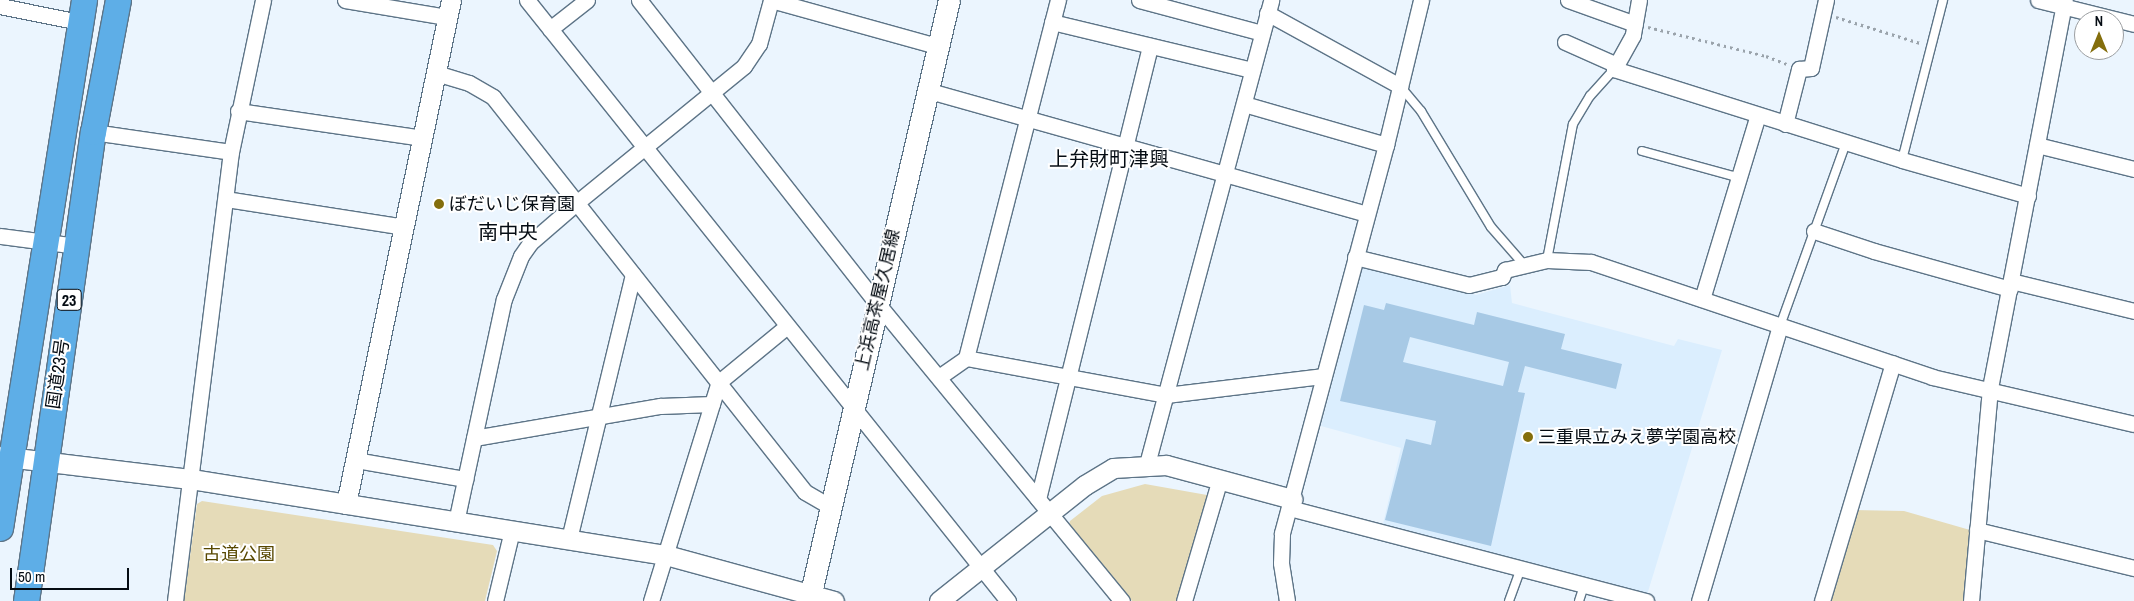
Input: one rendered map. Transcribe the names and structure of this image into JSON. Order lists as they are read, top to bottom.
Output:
{
  "streets": {
    "highway": ["23", "国道23号"],
    "main road": ["上浜高茶屋久居線"]
  },
  "districts": ["上弁財町津興", "南中央"],
  "parks": ["古道公園"],
  "places": ["ぼだいじ保育園", "三重県立みえ夢学園高校"],
  "scale_bar": "50 m",
  "north": "top"
}
